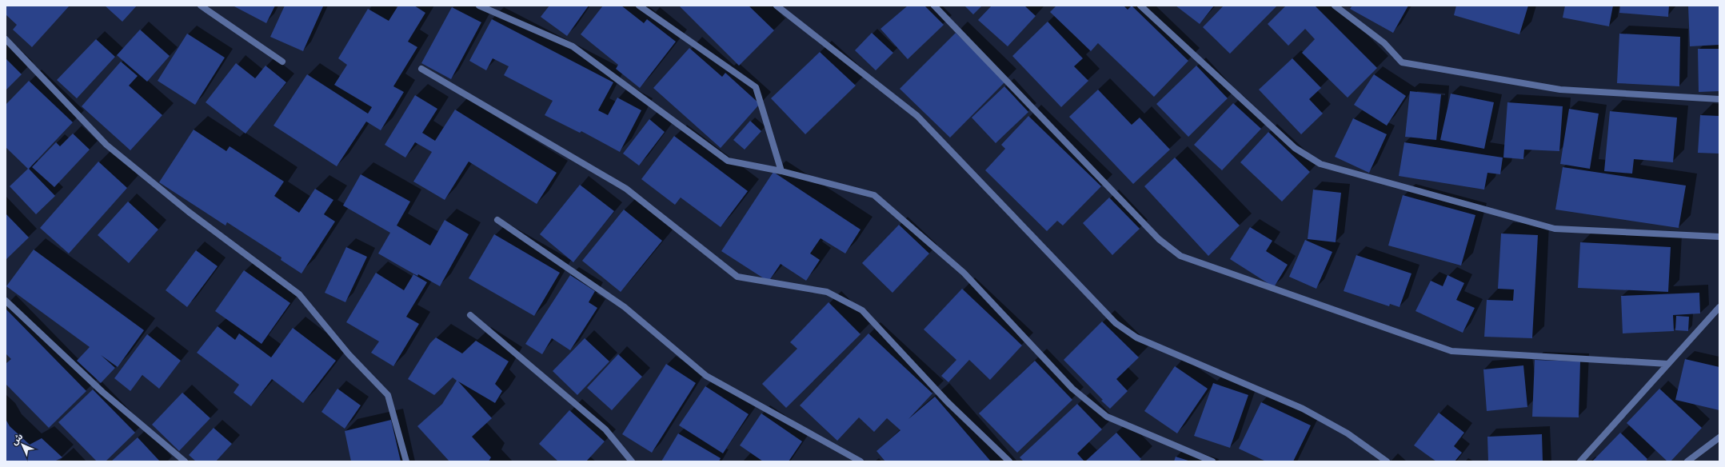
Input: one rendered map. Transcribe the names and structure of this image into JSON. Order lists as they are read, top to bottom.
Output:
{
  "north": "top left"
}
